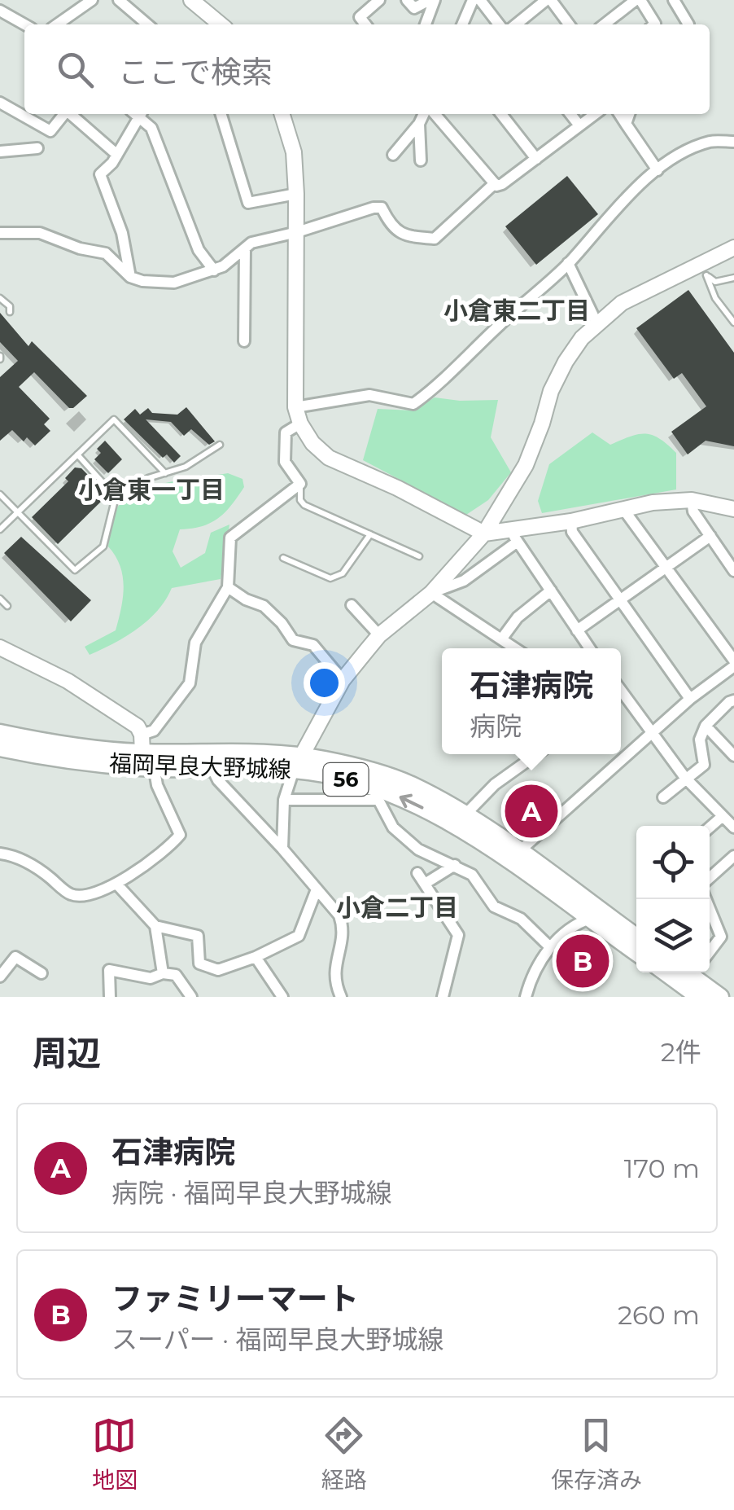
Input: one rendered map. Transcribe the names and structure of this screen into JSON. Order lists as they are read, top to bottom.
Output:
{
  "streets": {
    "main road": ["福岡早良大野城線", "56"]
  },
  "districts": ["小倉東二丁目", "小倉東一丁目", "小倉二丁目"],
  "page": {
    "search": "ここで検索",
    "popup": ["石津病院", "病院"],
    "pins": ["A", "B"],
    "heading": ["周辺", "2件"],
    "list": [
      {
        "mark": "A",
        "name": "石津病院",
        "note": "病院 · 福岡早良大野城線",
        "value": "170 m"
      },
      {
        "mark": "B",
        "name": "ファミリーマート",
        "note": "スーパー · 福岡早良大野城線",
        "value": "260 m"
      }
    ],
    "nav": ["地図", "経路", "保存済み"]
  }
}
